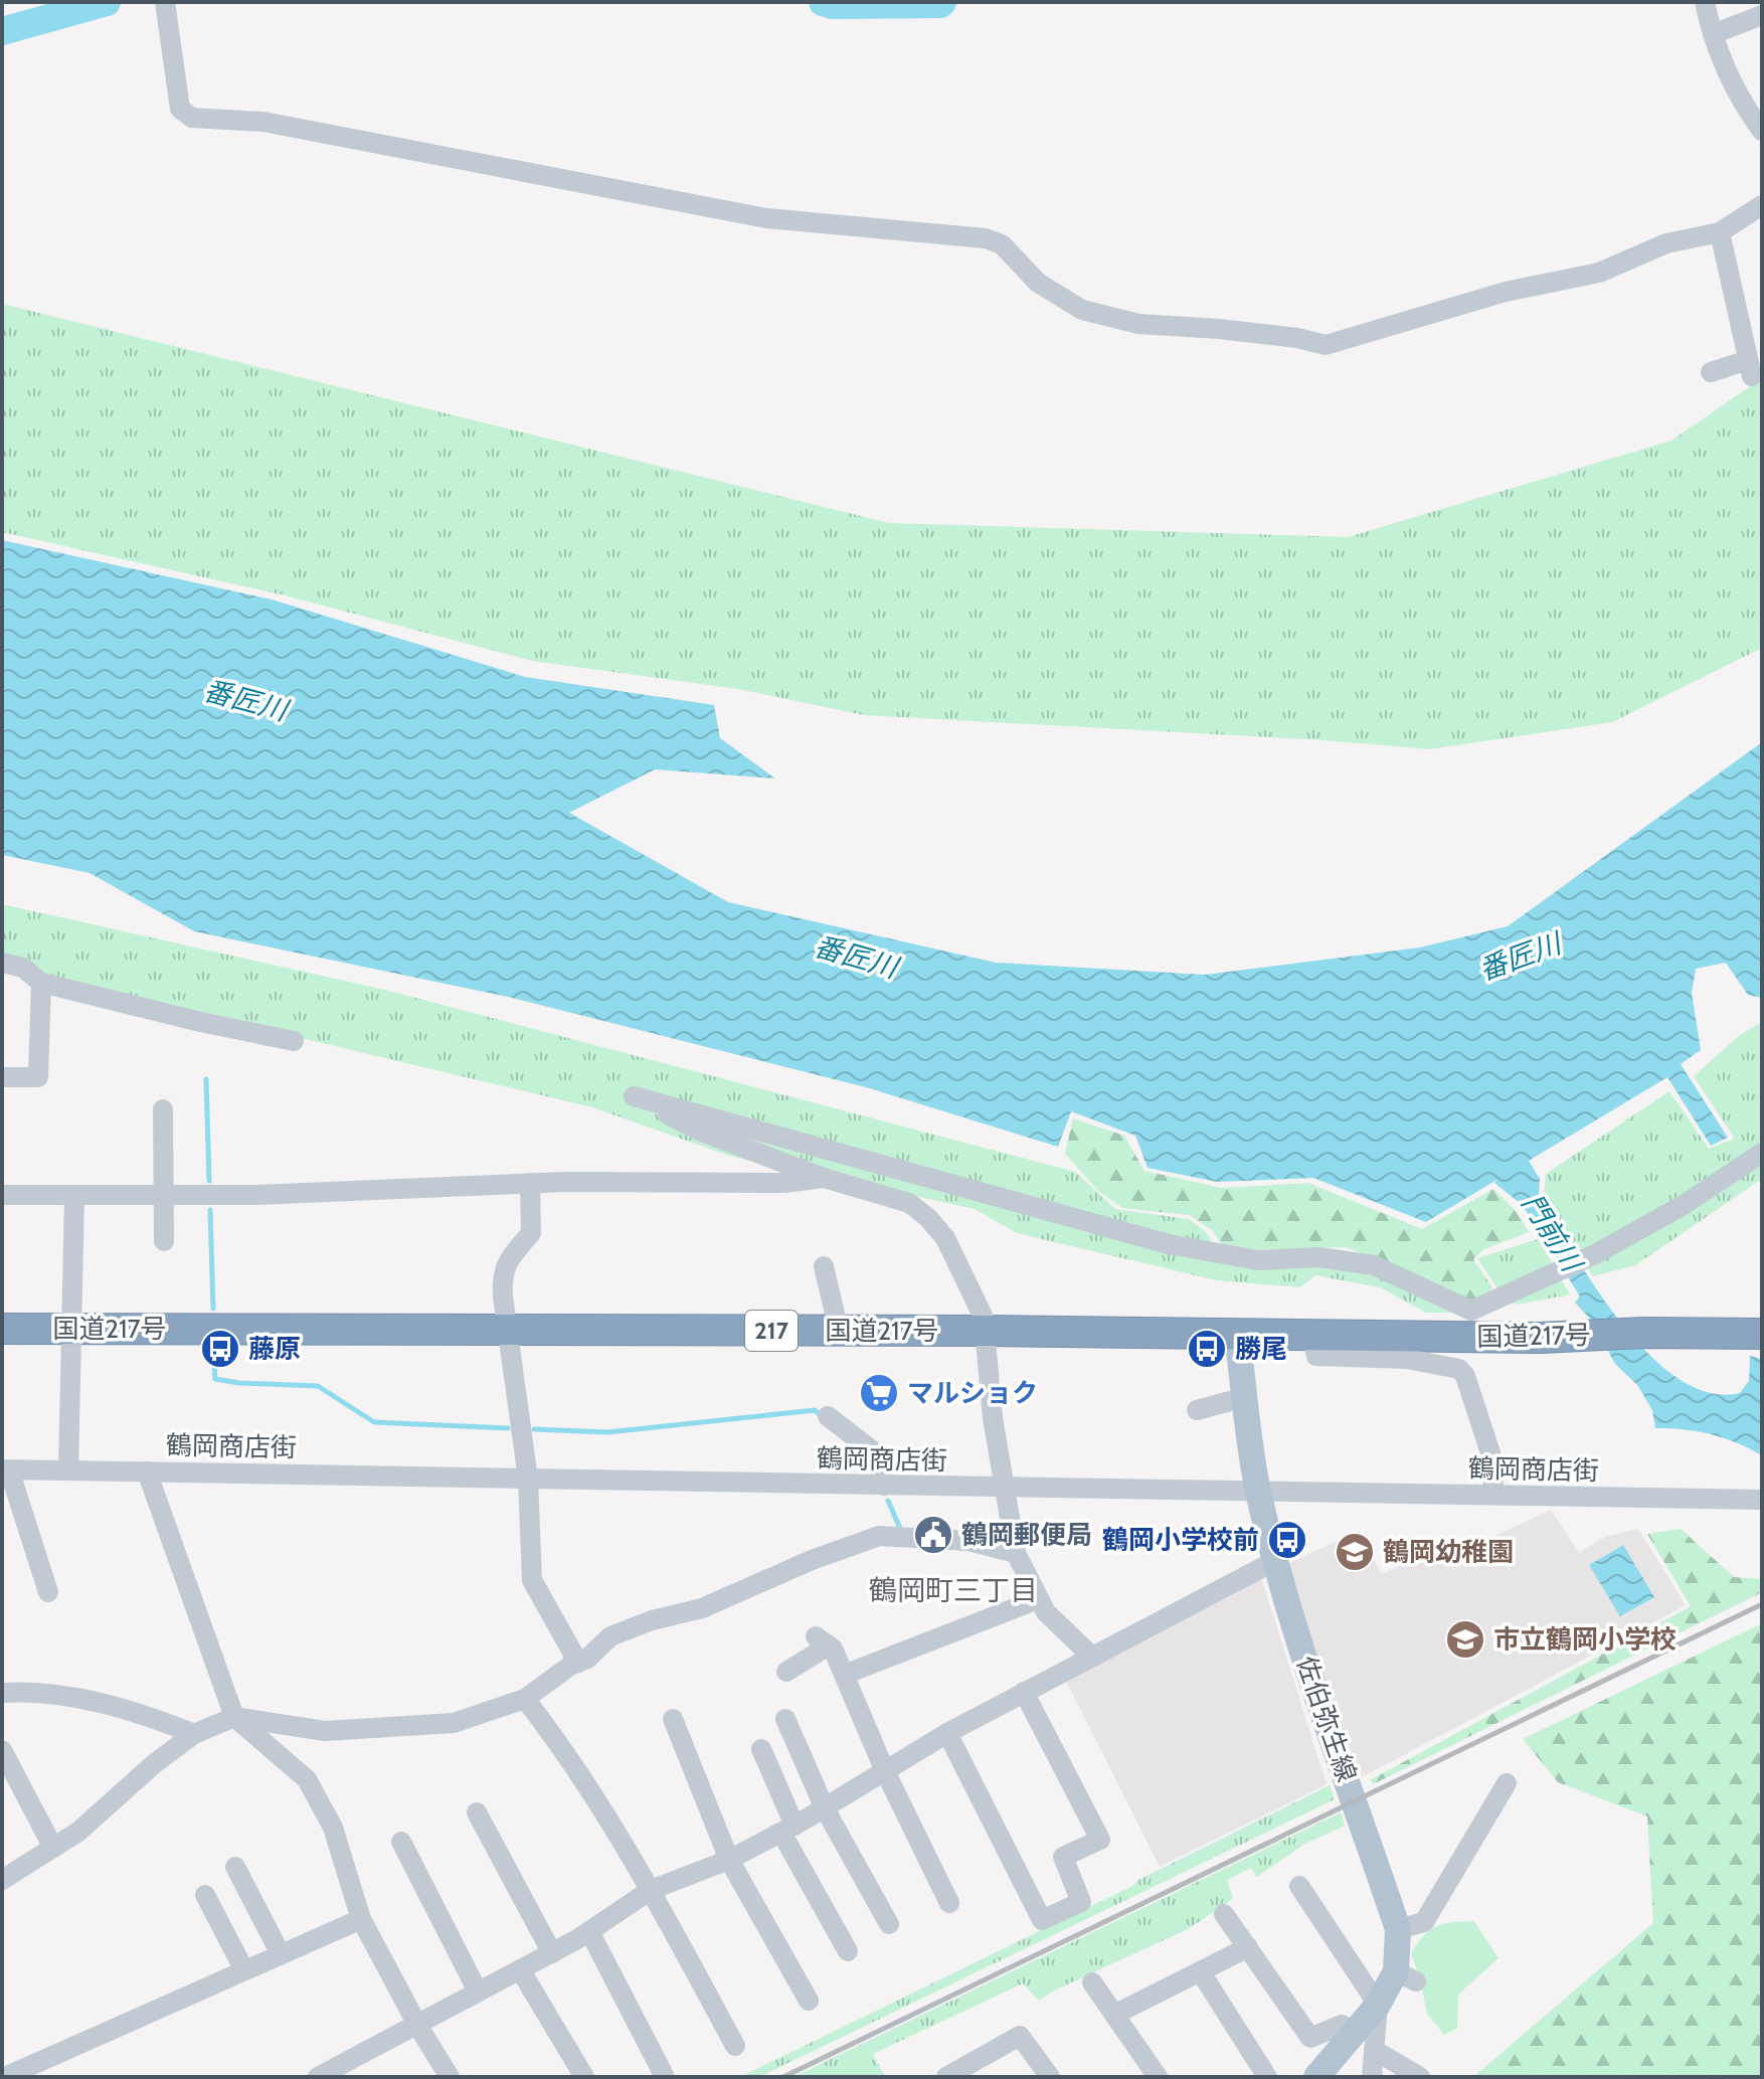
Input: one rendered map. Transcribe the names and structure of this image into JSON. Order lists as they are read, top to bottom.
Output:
{
  "streets": {
    "highway": ["国道217号", "217"],
    "main road": ["佐伯弥生線"],
    "street": ["鶴岡商店街"]
  },
  "crossings": [
    ["国道217号", "佐伯弥生線"],
    ["鶴岡商店街", "佐伯弥生線"]
  ],
  "districts": ["鶴岡町三丁目"],
  "water": ["番匠川", "門前川"],
  "places": {
    "bus stop": ["藤原", "勝尾", "鶴岡小学校前"],
    "supermarket": ["マルショク"],
    "public building": ["鶴岡郵便局"],
    "school or university": ["鶴岡幼稚園", "市立鶴岡小学校"]
  }
}
